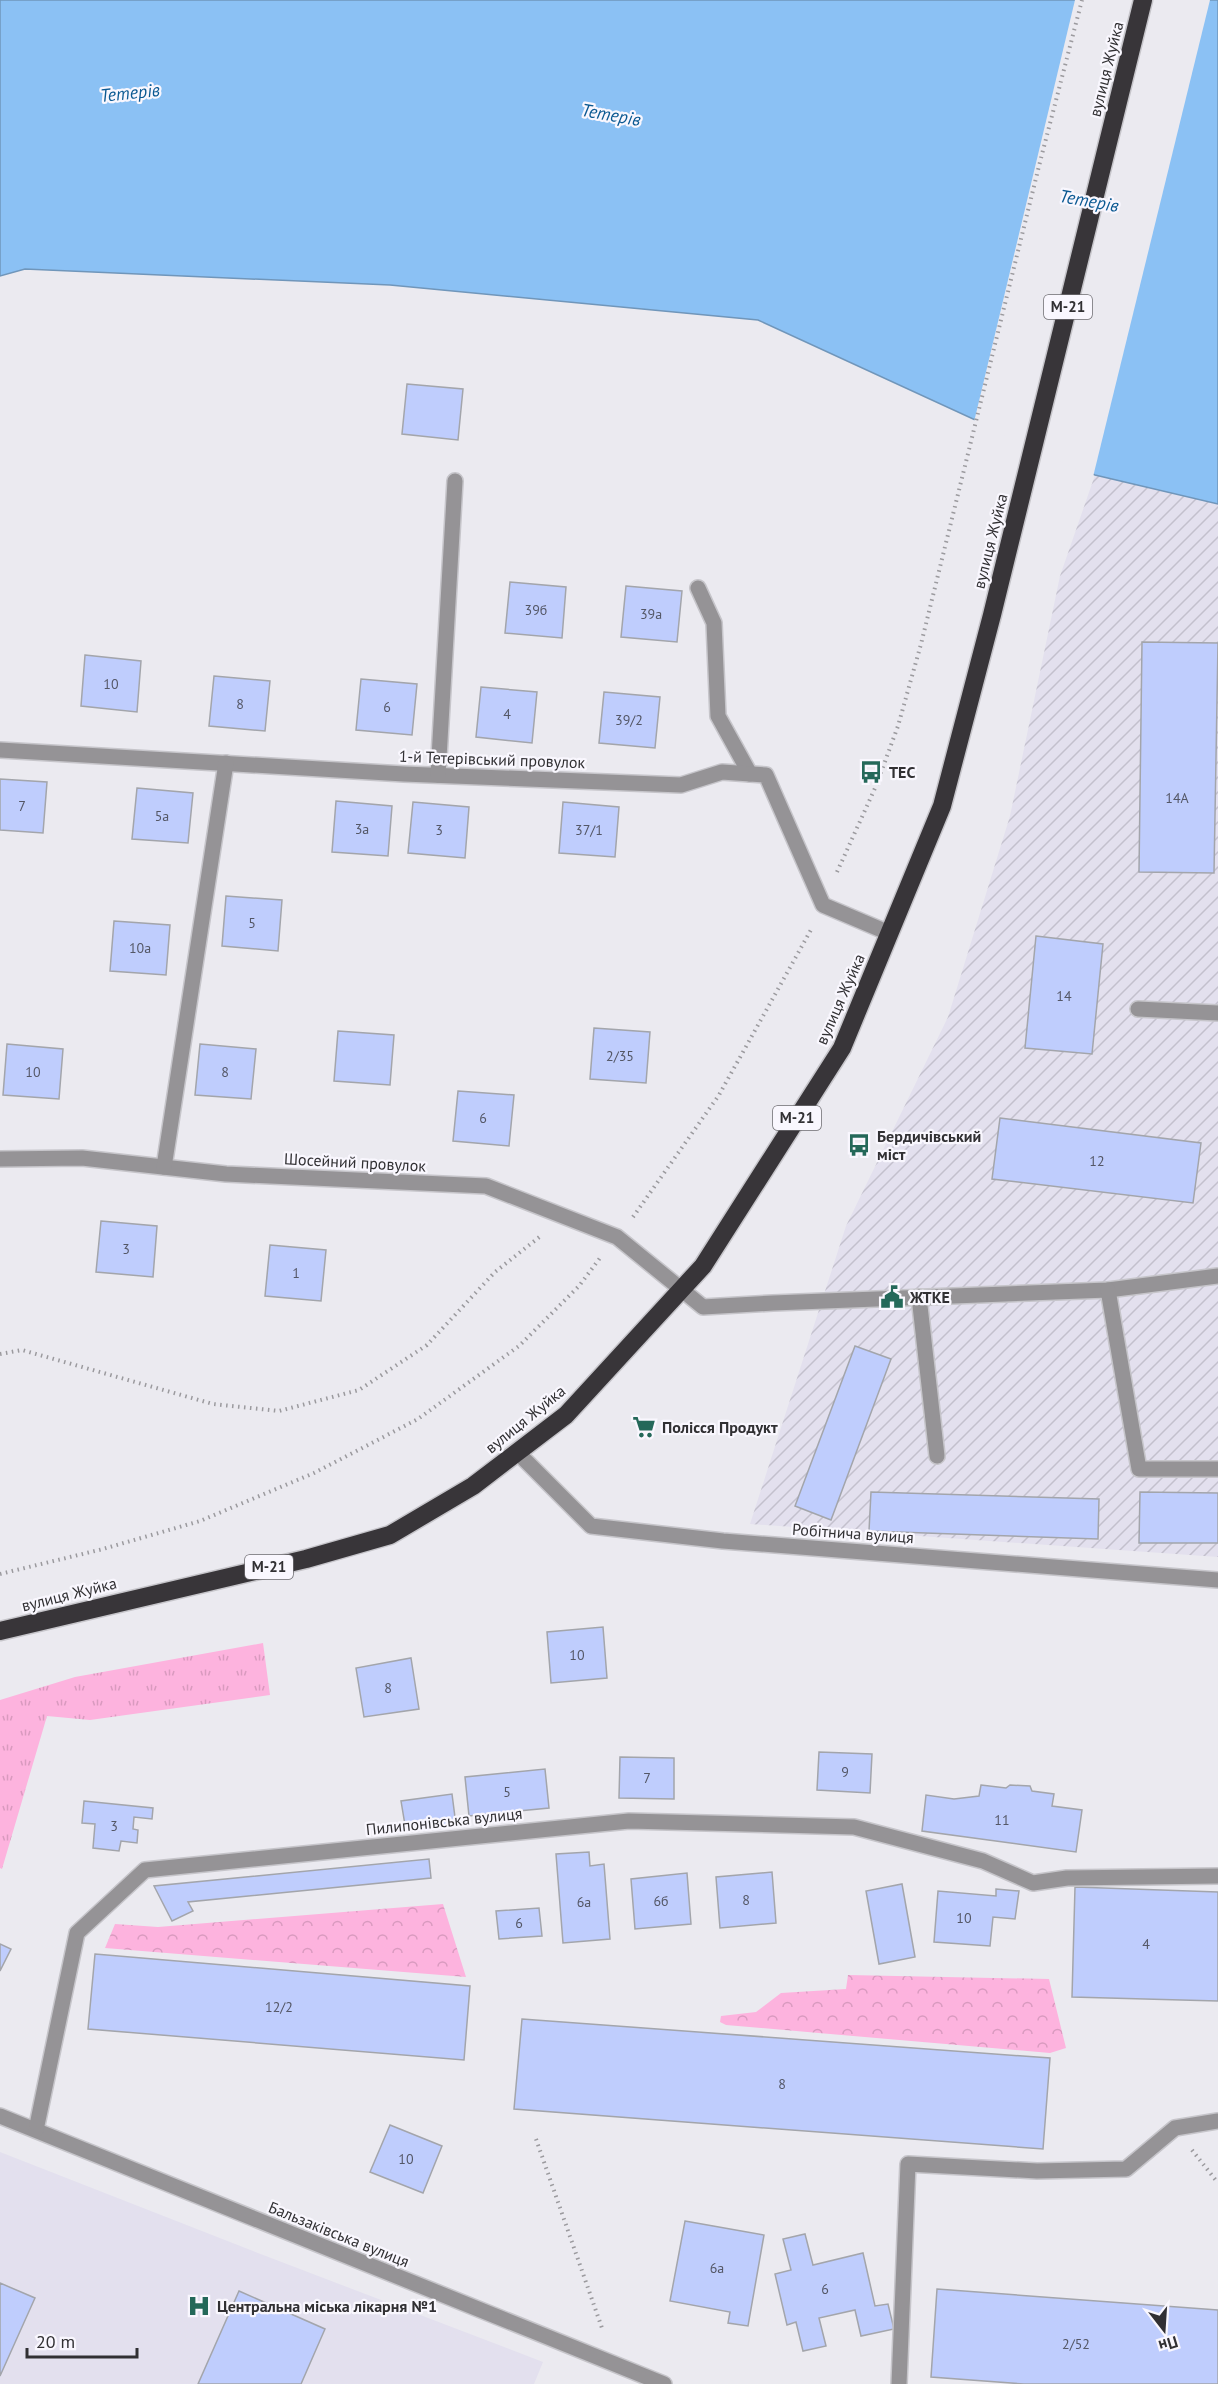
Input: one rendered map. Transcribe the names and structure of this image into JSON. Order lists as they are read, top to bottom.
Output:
{
  "streets": {
    "highway": ["вулиця Жуйка", "М-21"],
    "street": [
      "1-й Тетерівський провулок",
      "Шосейний провулок",
      "Робітнича вулиця",
      "Пилипонівська вулиця",
      "Бальзаківська вулиця"
    ]
  },
  "crossings": [
    ["вулиця Жуйка", "Шосейний провулок"],
    ["вулиця Жуйка", "Робітнича вулиця"],
    ["Пилипонівська вулиця", "Бальзаківська вулиця"]
  ],
  "water": ["Тетерів"],
  "places": {
    "bus stop": ["ТЕС", "Бердичівський міст"],
    "public building": ["ЖТКЕ"],
    "supermarket": ["Полісся Продукт"],
    "hospital": ["Центральна міська лікарня №1"]
  },
  "house_numbers": [
    "39б",
    "39а",
    "10",
    "8",
    "6",
    "4",
    "39/2",
    "14А",
    "7",
    "5а",
    "3а",
    "3",
    "37/1",
    "5",
    "10а",
    "14",
    "2/35",
    "10",
    "8",
    "6",
    "12",
    "3",
    "1",
    "10",
    "8",
    "9",
    "7",
    "5",
    "11",
    "3",
    "8",
    "6б",
    "6а",
    "10",
    "6",
    "4",
    "12/2",
    "8",
    "10",
    "6а",
    "6",
    "2/52"
  ],
  "scale_bar": "20 m",
  "north": "bottom"
}
